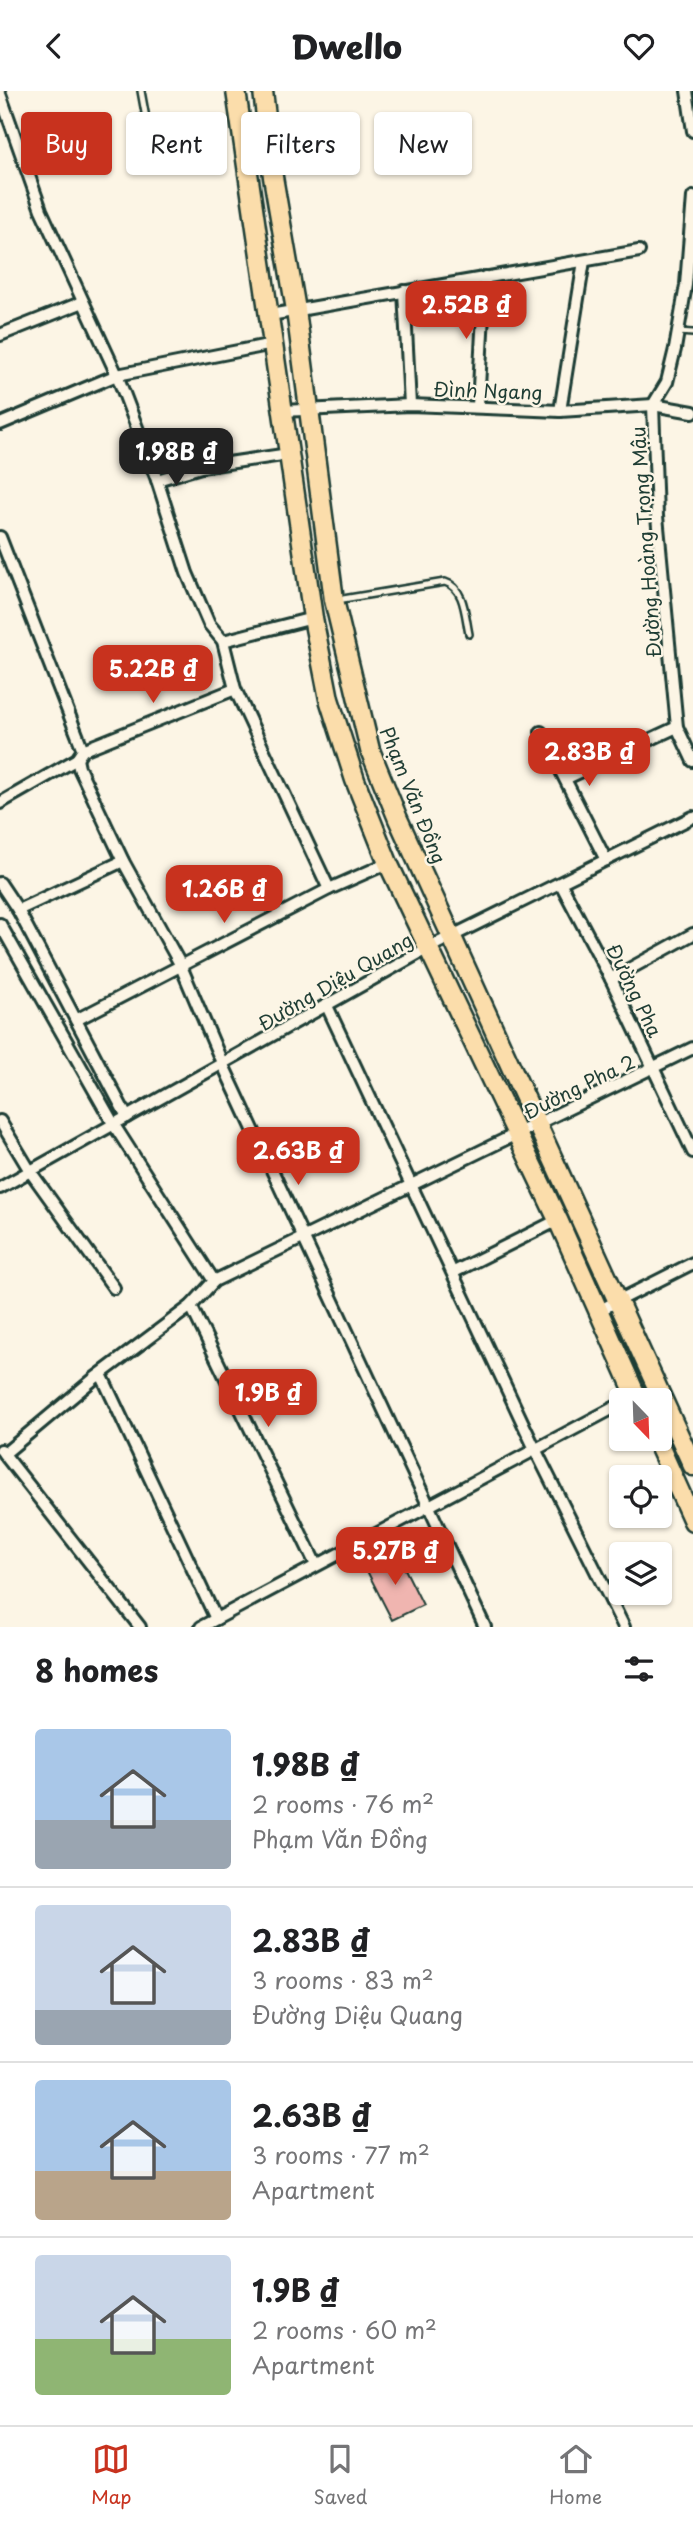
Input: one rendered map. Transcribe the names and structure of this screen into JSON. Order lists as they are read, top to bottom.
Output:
{
  "streets": {
    "main road": ["Phạm Văn Đồng"],
    "street": [
      "Đình Ngang",
      "Đường Hoàng Trọng Mậu",
      "Đường Diệu Quang",
      "Đường Pha",
      "Đường Pha 2"
    ]
  },
  "crossings": [
    ["Đình Ngang", "Đường Hoàng Trọng Mậu"],
    ["Đình Ngang", "Phạm Văn Đồng"],
    ["Phạm Văn Đồng", "Đường Diệu Quang"],
    ["Phạm Văn Đồng", "Đường Pha 2"],
    ["Đường Diệu Quang", "Đường Pha"],
    ["Đường Pha", "Đường Pha 2"]
  ],
  "north": "bottom right",
  "page": {
    "header": "Dwello",
    "chip": [
      "Buy",
      "Rent",
      "Filters",
      "New"
    ],
    "price": [
      "2.52B ₫",
      "1.98B ₫",
      "5.22B ₫",
      "2.83B ₫",
      "1.26B ₫",
      "2.63B ₫",
      "1.9B ₫",
      "5.27B ₫"
    ],
    "heading": "8 homes",
    "list": [
      {
        "name": "1.98B ₫",
        "note": "2 rooms · 76 m² · Phạm Văn Đồng"
      },
      {
        "name": "2.83B ₫",
        "note": "3 rooms · 83 m² · Đường Diệu Quang"
      },
      {
        "name": "2.63B ₫",
        "note": "3 rooms · 77 m² · Apartment"
      },
      {
        "name": "1.9B ₫",
        "note": "2 rooms · 60 m² · Apartment"
      }
    ],
    "tabs": ["Map", "Saved", "Home"]
  }
}
